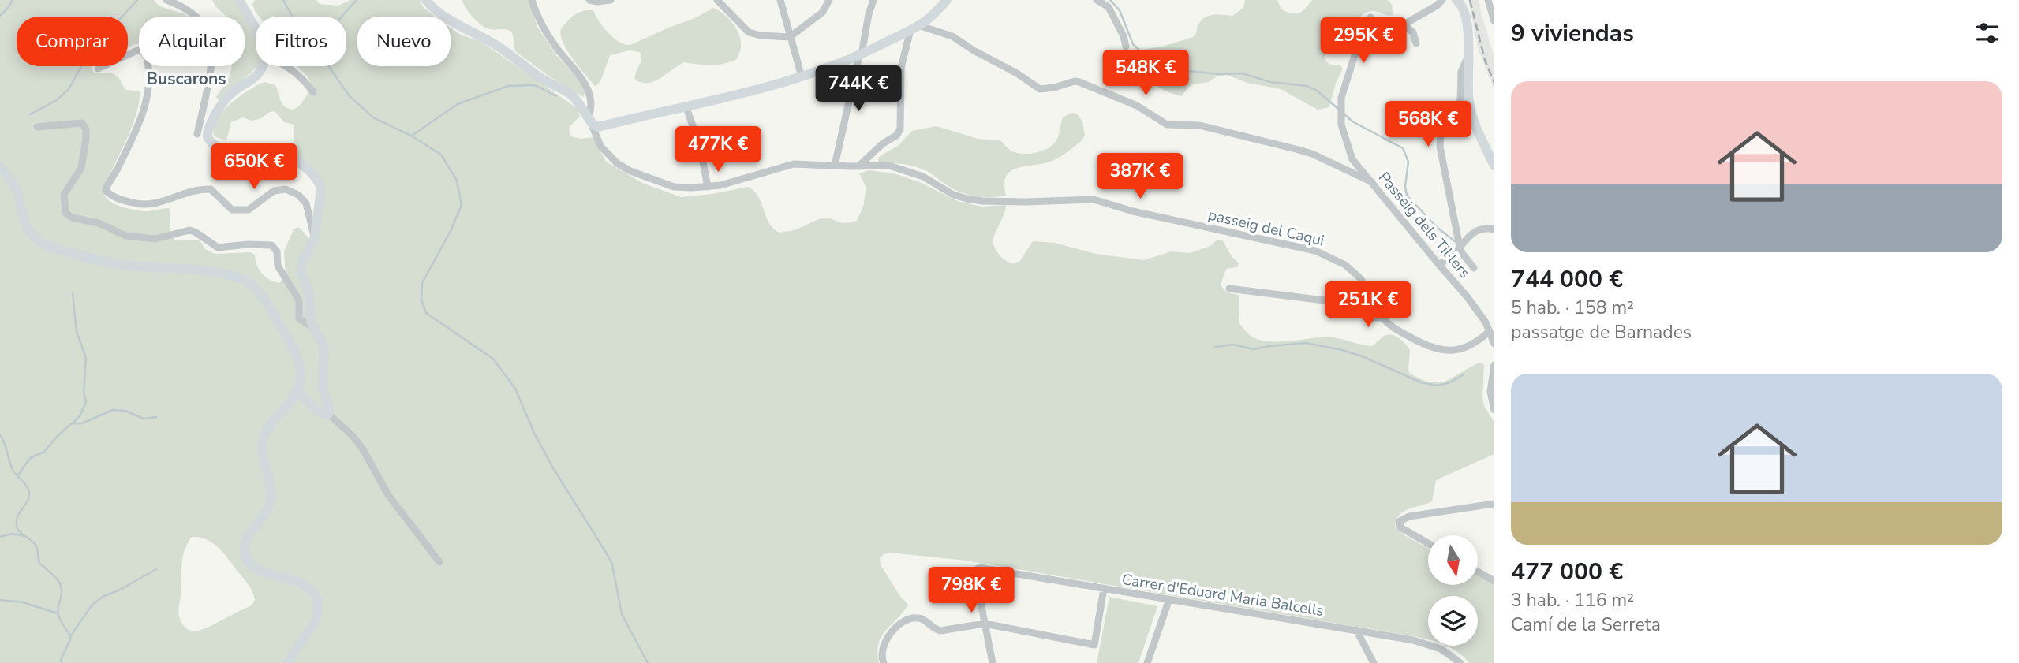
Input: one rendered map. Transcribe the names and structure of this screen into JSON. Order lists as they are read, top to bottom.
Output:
{
  "streets": {
    "street": ["Passeig dels Til·lers", "passeig del Caqui", "Carrer d'Eduard Maria Balcells"]
  },
  "districts": ["Buscarons"],
  "north": "bottom",
  "page": {
    "heading": "9 viviendas",
    "chip": [
      "Comprar",
      "Alquilar",
      "Filtros",
      "Nuevo"
    ],
    "price": [
      "295K €",
      "548K €",
      "744K €",
      "568K €",
      "477K €",
      "650K €",
      "387K €",
      "251K €",
      "798K €"
    ],
    "list": [
      {
        "name": "744 000 €",
        "note": "5 hab. · 158 m² · passatge de Barnades"
      },
      {
        "name": "477 000 €",
        "note": "3 hab. · 116 m² · Camí de la Serreta"
      }
    ]
  }
}
